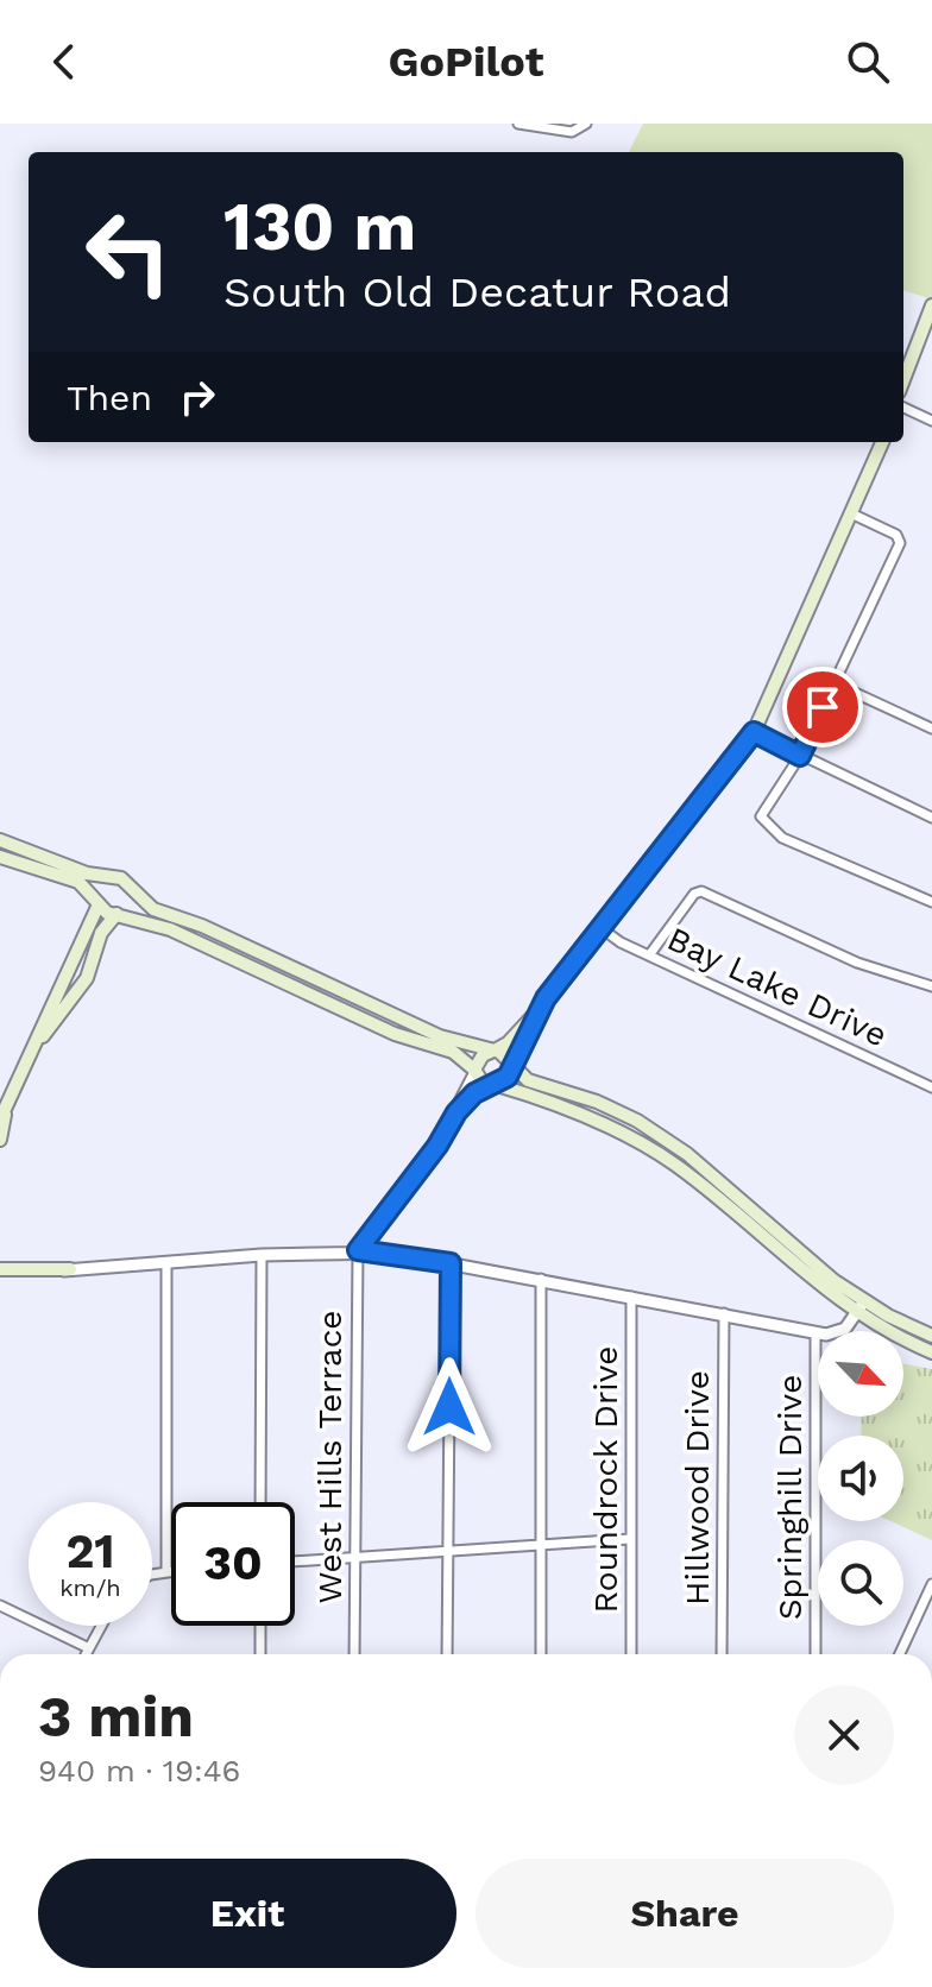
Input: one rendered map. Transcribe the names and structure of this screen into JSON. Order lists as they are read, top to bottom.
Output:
{
  "streets": {
    "street": [
      "Bay Lake Drive",
      "West Hills Terrace",
      "Roundrock Drive",
      "Hillwood Drive",
      "Springhill Drive"
    ]
  },
  "north": "bottom right",
  "page": {
    "header": "GoPilot",
    "turn": ["130 m", "South Old Decatur Road"],
    "then": "Then",
    "speed": "21 km/h",
    "limit": "30",
    "heading": ["3 min", "940 m · 19:46"],
    "buttons": ["Exit", "Share"]
  }
}
